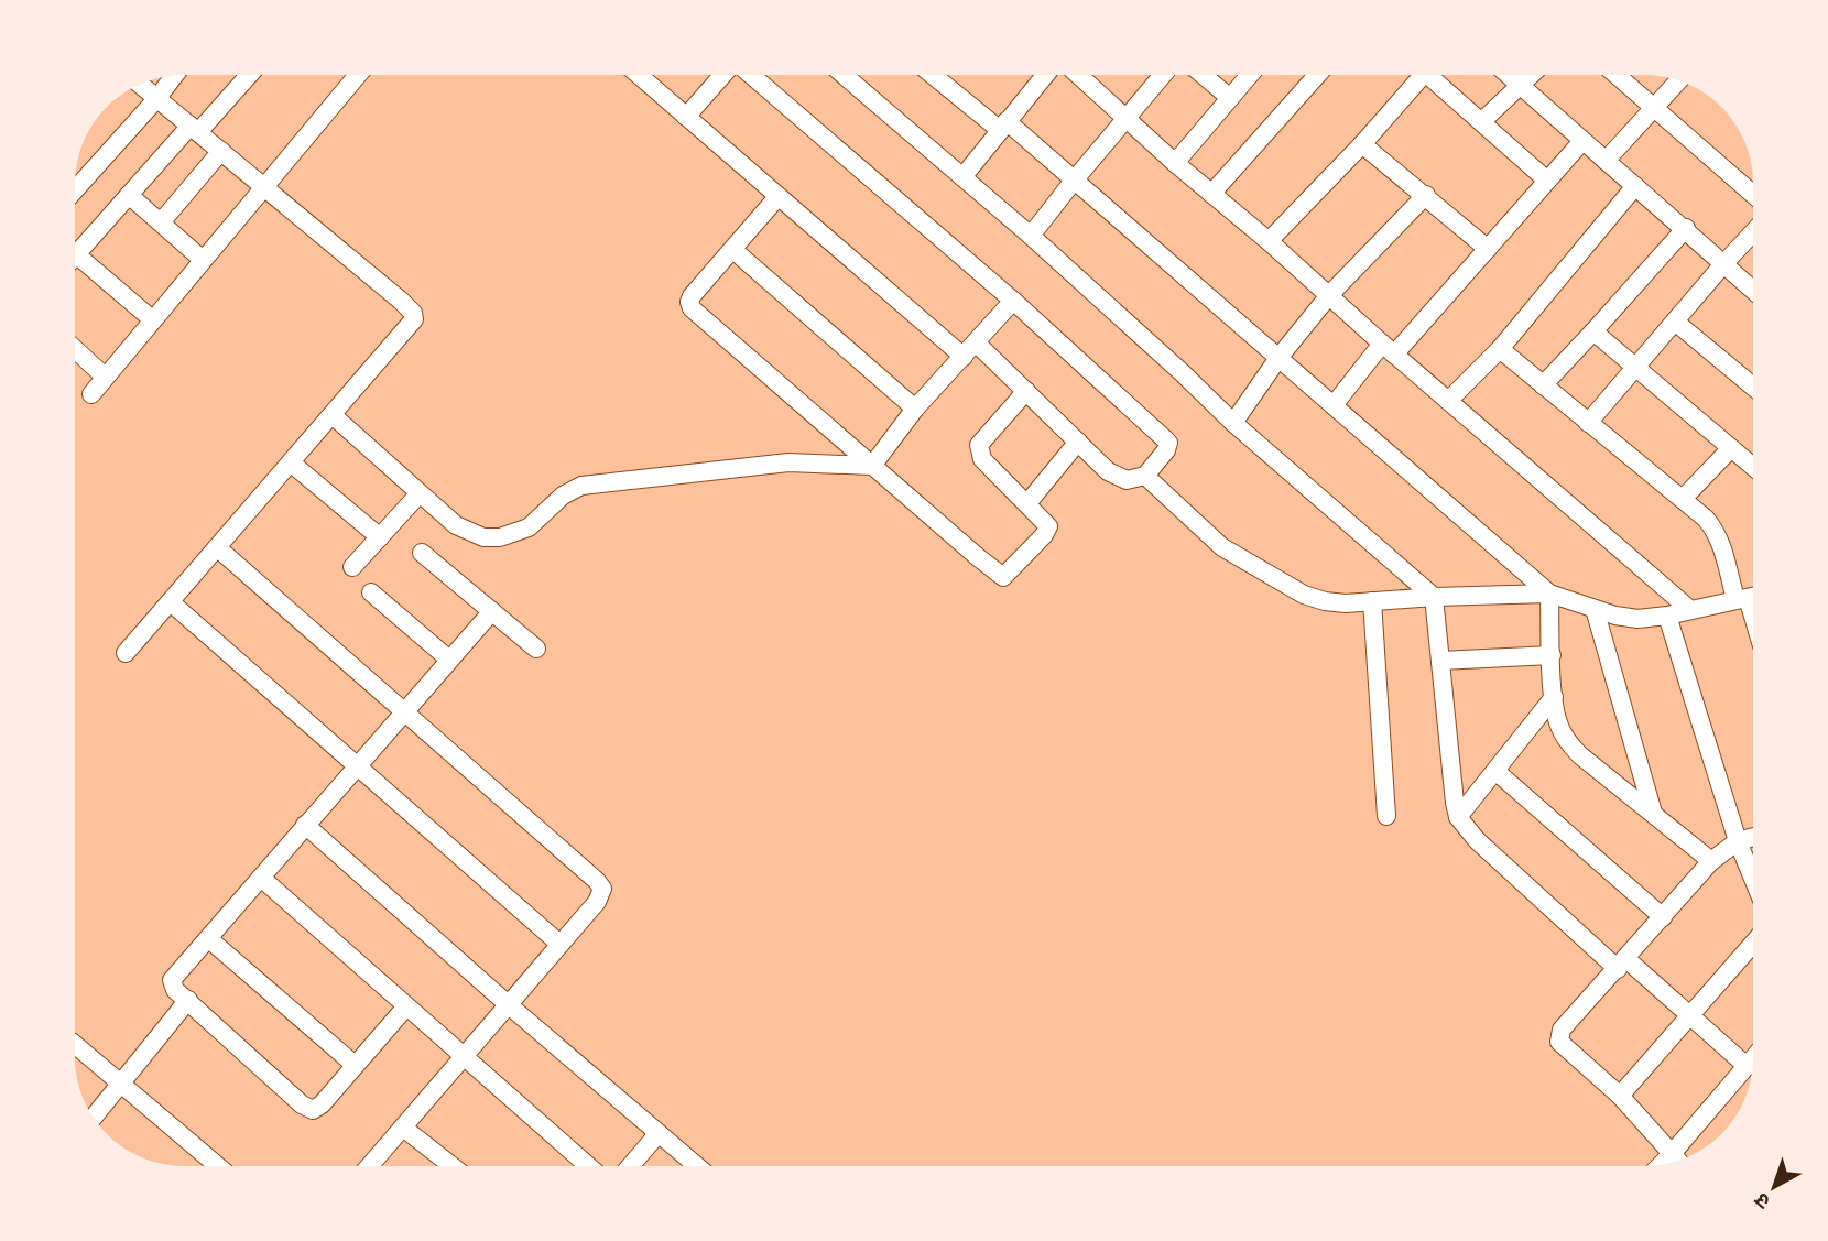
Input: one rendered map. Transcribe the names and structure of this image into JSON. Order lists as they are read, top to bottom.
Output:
{
  "north": "bottom left"
}
